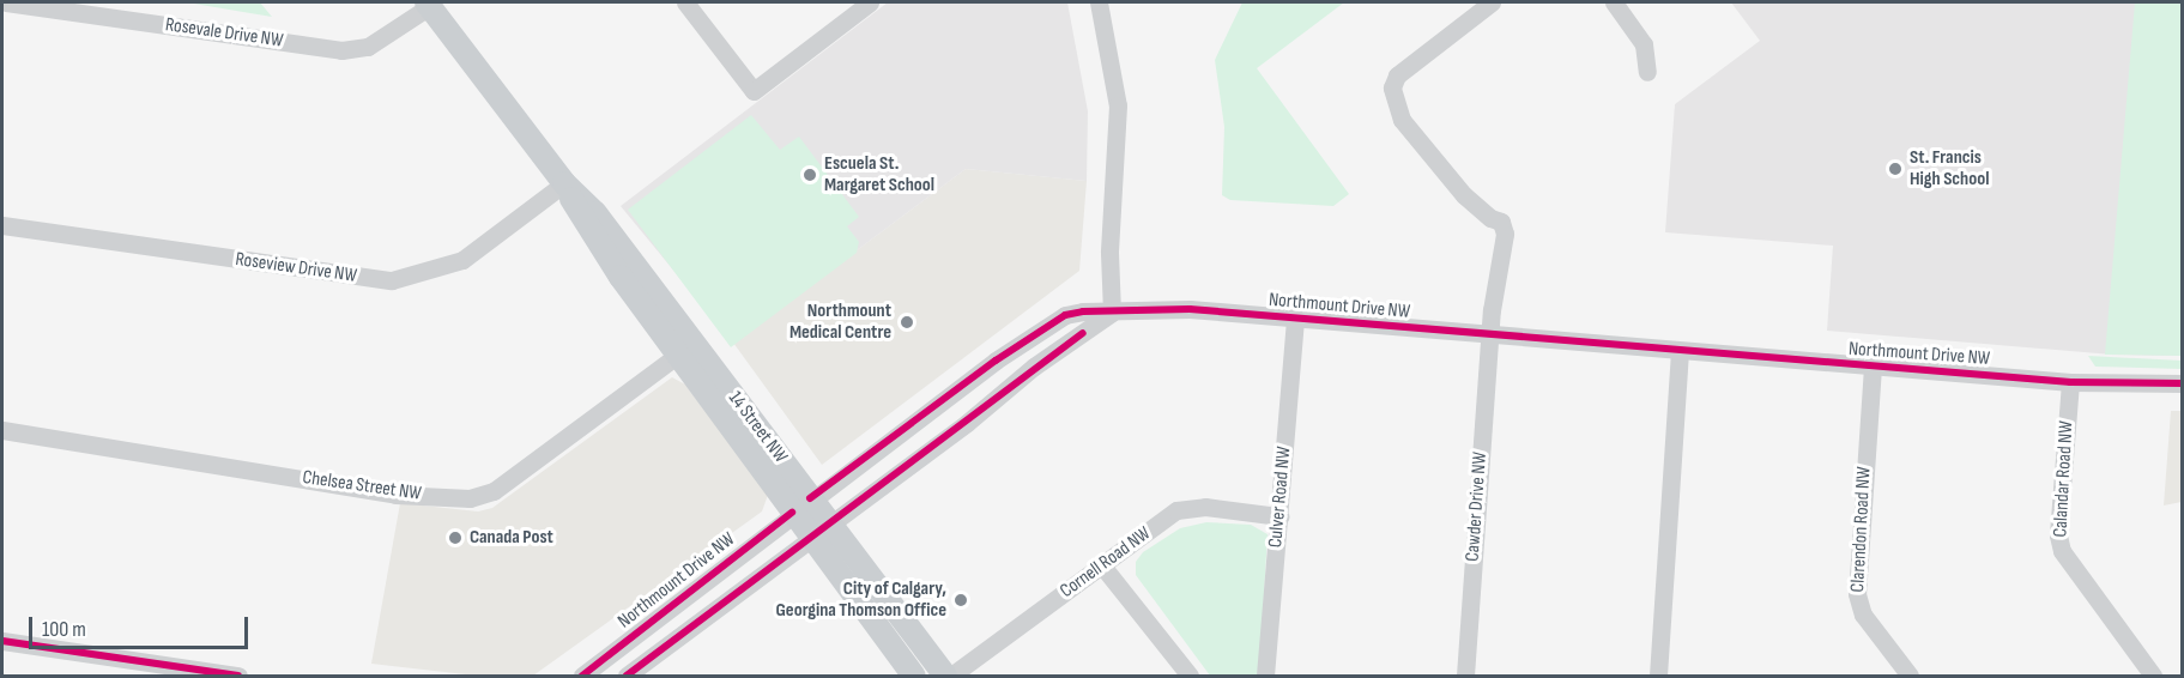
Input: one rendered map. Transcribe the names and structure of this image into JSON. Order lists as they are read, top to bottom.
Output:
{
  "streets": {
    "main road": ["14 Street NW"],
    "street": [
      "Rosevale Drive NW",
      "Roseview Drive NW",
      "Northmount Drive NW",
      "Calandar Road NW",
      "Chelsea Street NW",
      "Culver Road NW",
      "Cawder Drive NW",
      "Clarendon Road NW",
      "Cornell Road NW"
    ]
  },
  "crossings": [
    ["Rosevale Drive NW", "14 Street NW"],
    ["Roseview Drive NW", "14 Street NW"],
    ["Northmount Drive NW", "14 Street NW"],
    ["Northmount Drive NW", "Calandar Road NW"],
    ["Northmount Drive NW", "Culver Road NW"],
    ["Northmount Drive NW", "Cawder Drive NW"],
    ["Northmount Drive NW", "Clarendon Road NW"],
    ["14 Street NW", "Chelsea Street NW"],
    ["Culver Road NW", "Cornell Road NW"]
  ],
  "places": [
    "St. Francis High School",
    "Escuela St. Margaret School",
    "Northmount Medical Centre",
    "Canada Post",
    "City of Calgary, Georgina Thomson Office"
  ],
  "scale_bar": "100 m"
}
